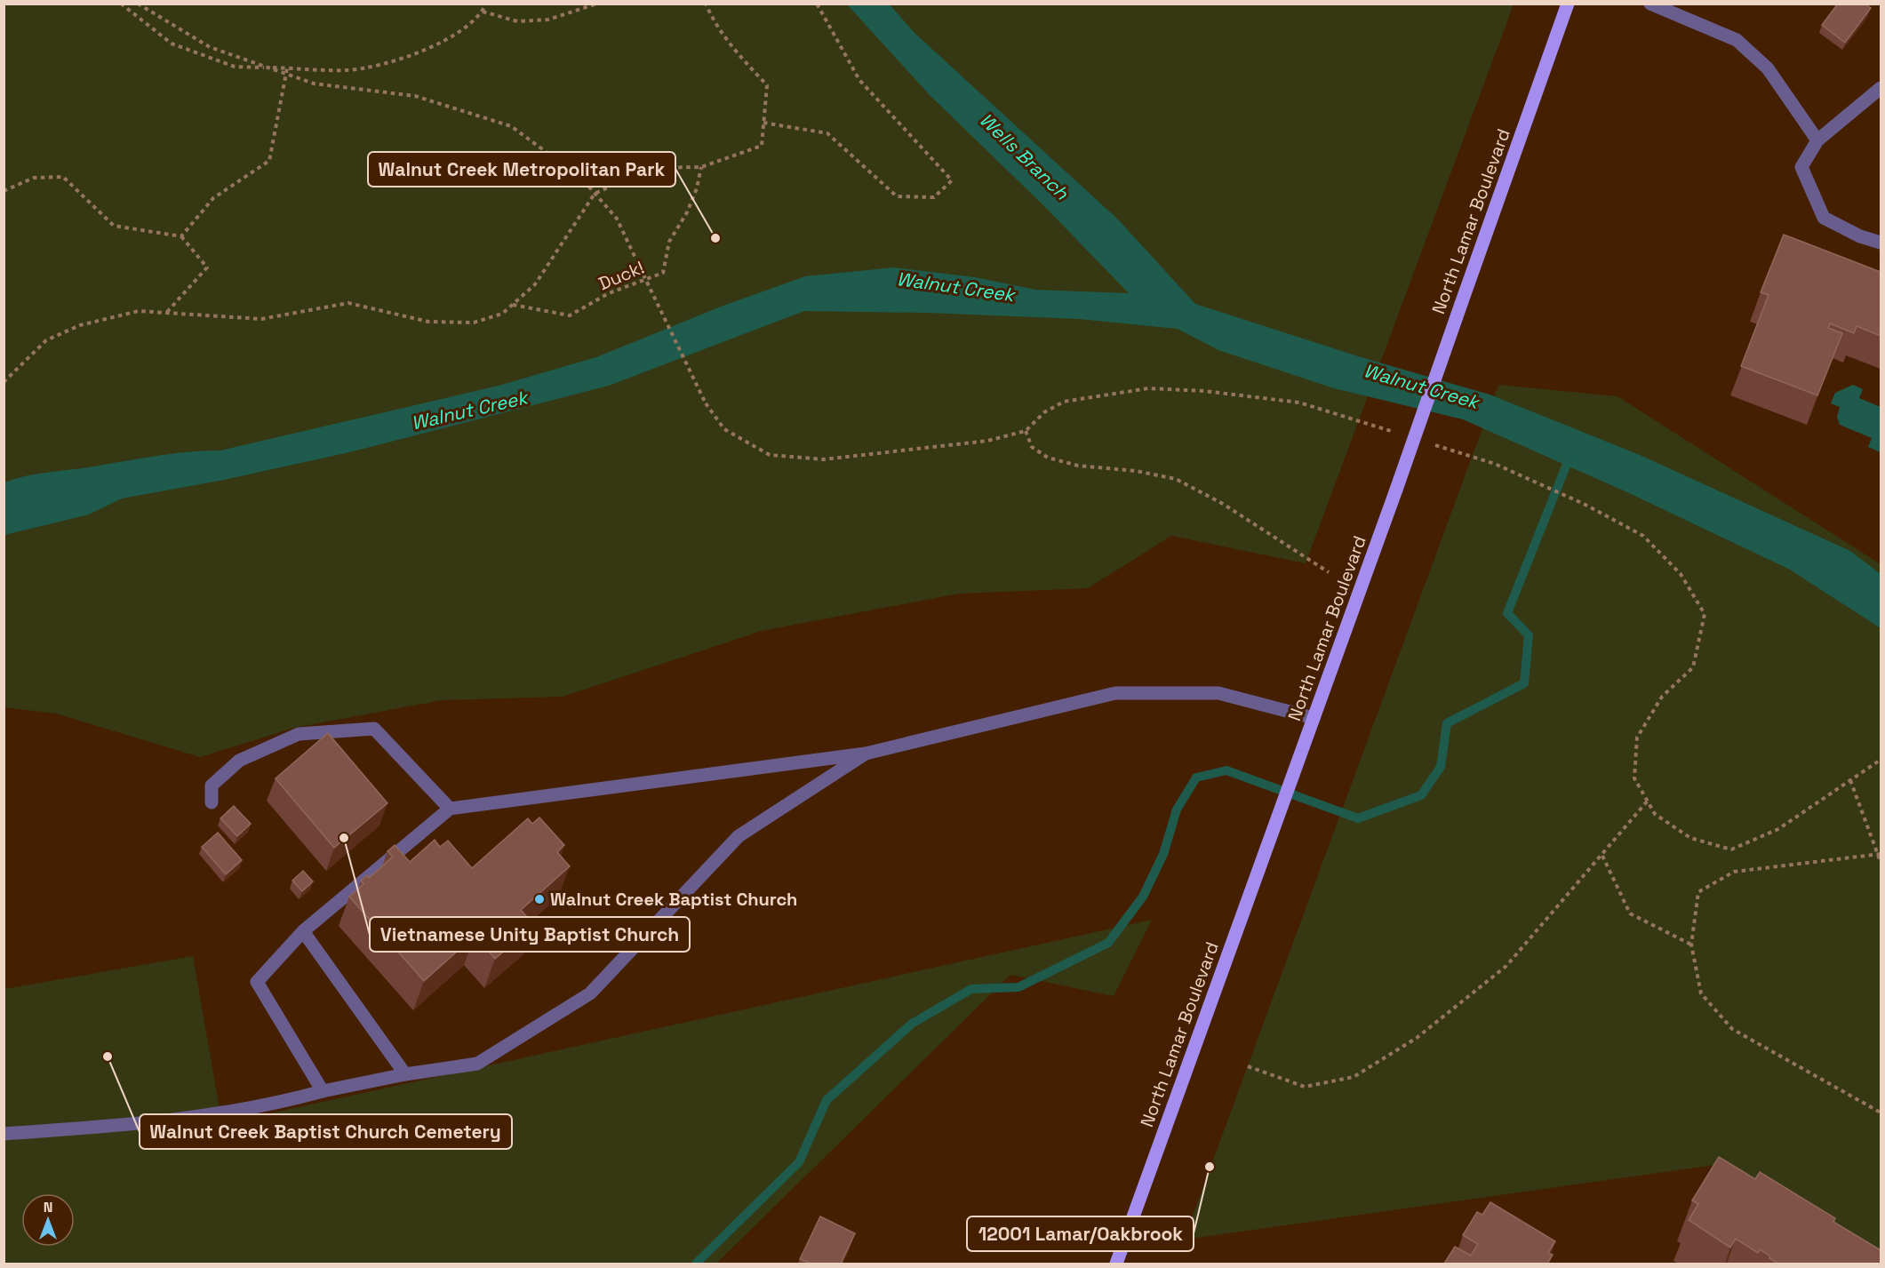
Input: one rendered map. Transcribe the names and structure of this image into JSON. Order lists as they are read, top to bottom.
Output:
{
  "streets": {
    "main road": ["North Lamar Boulevard"],
    "path": ["Duck!"]
  },
  "water": ["Wells Branch", "Walnut Creek"],
  "places": [
    "Walnut Creek Metropolitan Park",
    "Vietnamese Unity Baptist Church",
    "Walnut Creek Baptist Church",
    "Walnut Creek Baptist Church Cemetery",
    "12001 Lamar/Oakbrook"
  ],
  "north": "top"
}
